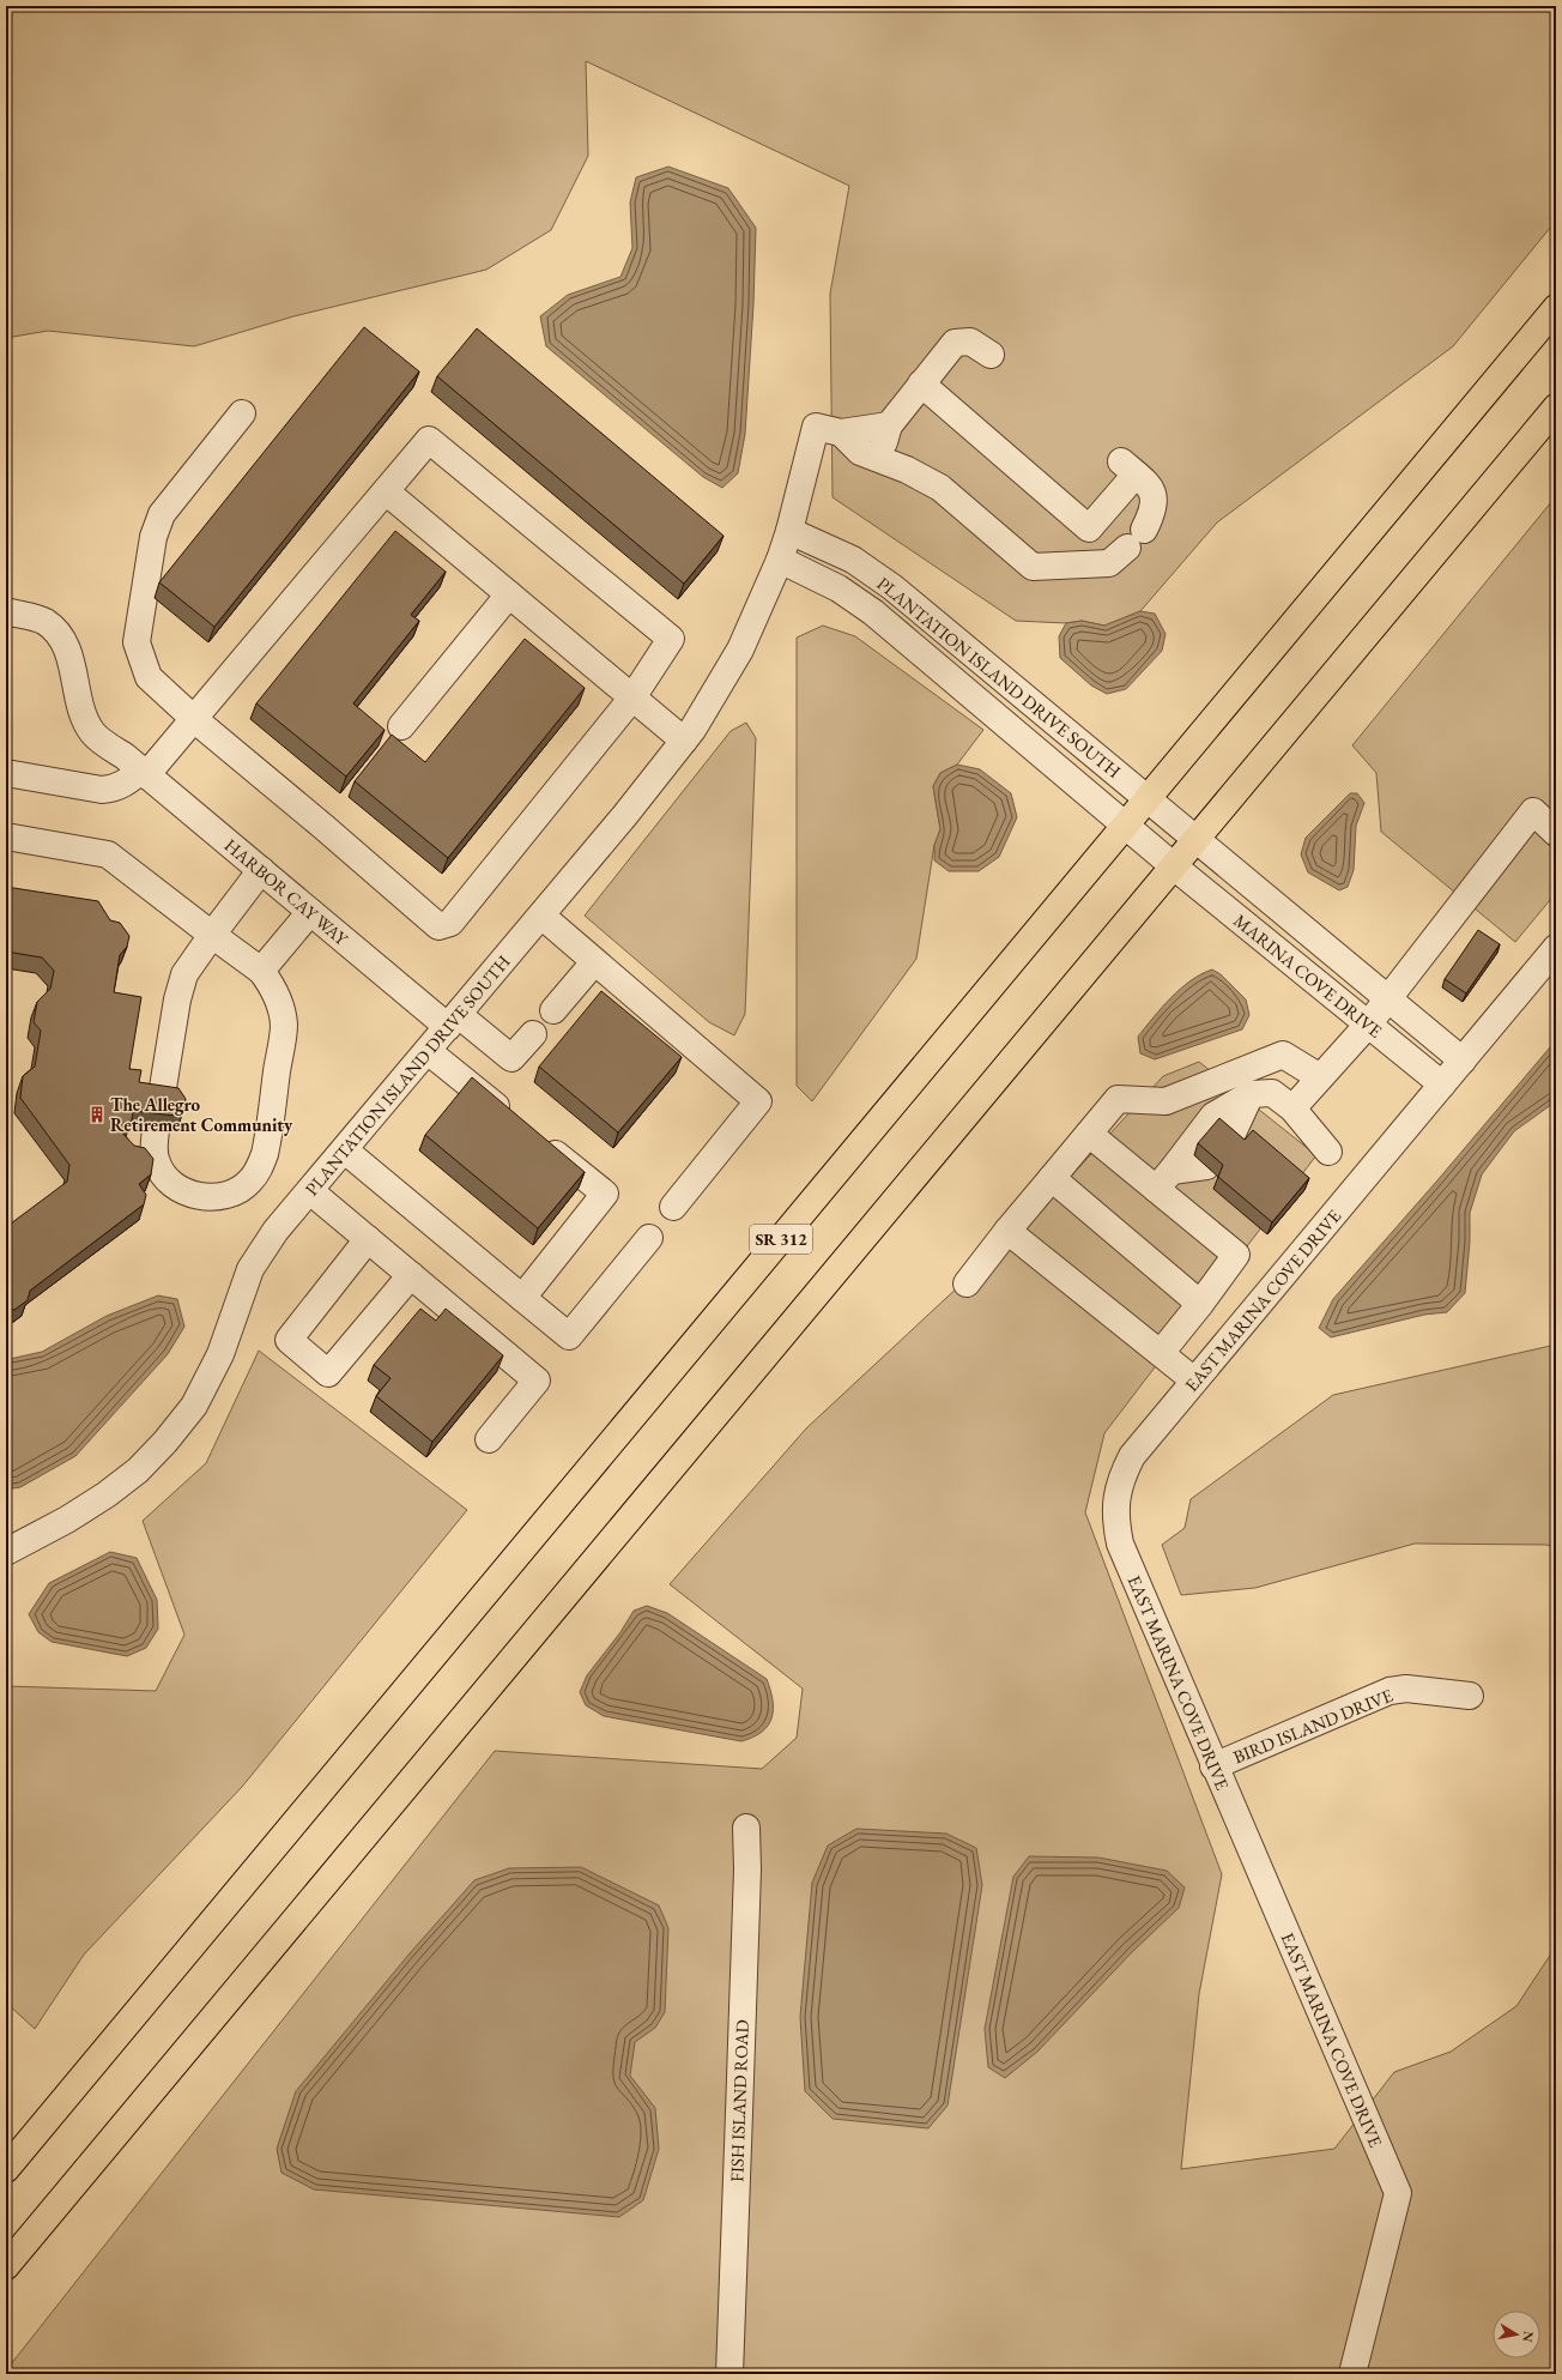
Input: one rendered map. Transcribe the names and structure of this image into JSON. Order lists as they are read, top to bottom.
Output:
{
  "streets": {
    "main road": ["SR 312"],
    "street": [
      "PLANTATION ISLAND DRIVE SOUTH",
      "HARBOR CAY WAY",
      "MARINA COVE DRIVE",
      "EAST MARINA COVE DRIVE",
      "BIRD ISLAND DRIVE",
      "FISH ISLAND ROAD"
    ]
  },
  "crossings": [
    ["PLANTATION ISLAND DRIVE SOUTH", "HARBOR CAY WAY"],
    ["PLANTATION ISLAND DRIVE SOUTH", "MARINA COVE DRIVE"],
    ["PLANTATION ISLAND DRIVE SOUTH", "SR 312"],
    ["MARINA COVE DRIVE", "EAST MARINA COVE DRIVE"],
    ["EAST MARINA COVE DRIVE", "BIRD ISLAND DRIVE"]
  ],
  "places": {
    "building": ["The Allegro Retirement Community"]
  },
  "north": "right"
}
